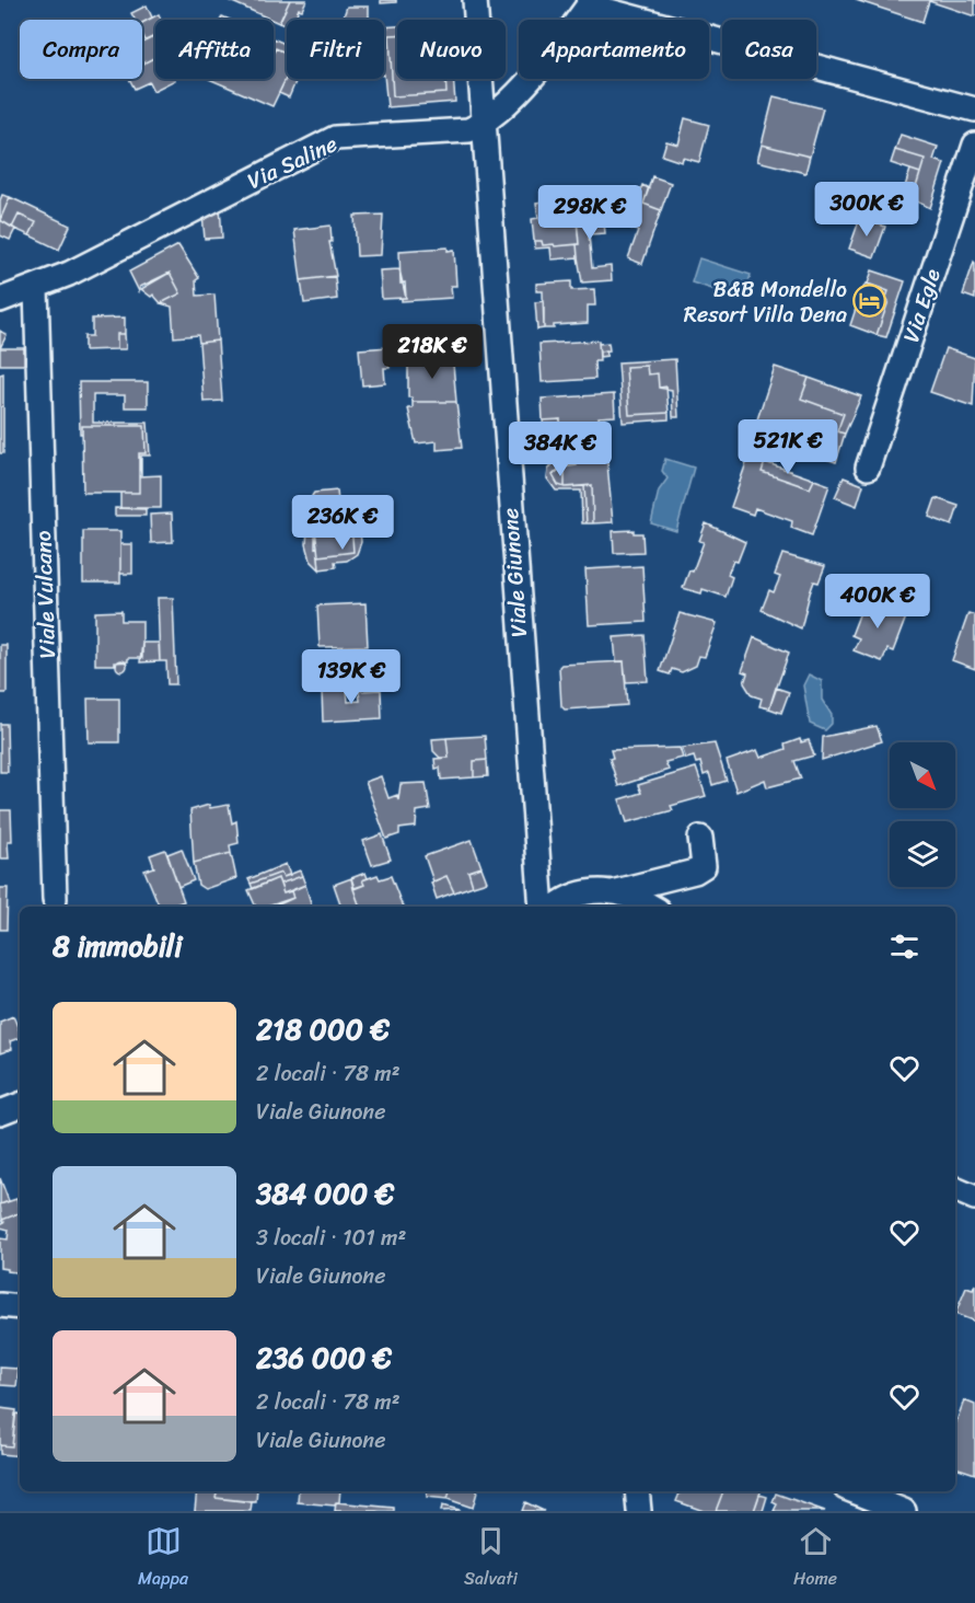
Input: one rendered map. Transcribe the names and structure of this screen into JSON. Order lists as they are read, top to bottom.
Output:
{
  "streets": {
    "street": [
      "Via Saline",
      "Via Egle",
      "Viale Giunone",
      "Viale Vulcano"
    ]
  },
  "crossings": [
    ["Via Saline", "Viale Giunone"],
    ["Via Saline", "Viale Vulcano"]
  ],
  "places": {
    "hotel": ["B&B Mondello Resort Villa Dena"]
  },
  "north": "bottom right",
  "page": {
    "chip": [
      "Compra",
      "Affitta",
      "Filtri",
      "Nuovo",
      "Appartamento",
      "Casa"
    ],
    "price": [
      "300K €",
      "298K €",
      "218K €",
      "521K €",
      "384K €",
      "236K €",
      "400K €",
      "139K €"
    ],
    "heading": "8 immobili",
    "list": [
      {
        "name": "218 000 €",
        "note": "2 locali · 78 m² · Viale Giunone"
      },
      {
        "name": "384 000 €",
        "note": "3 locali · 101 m² · Viale Giunone"
      },
      {
        "name": "236 000 €",
        "note": "2 locali · 78 m² · Viale Giunone"
      }
    ],
    "tabs": ["Mappa", "Salvati", "Home"]
  }
}
